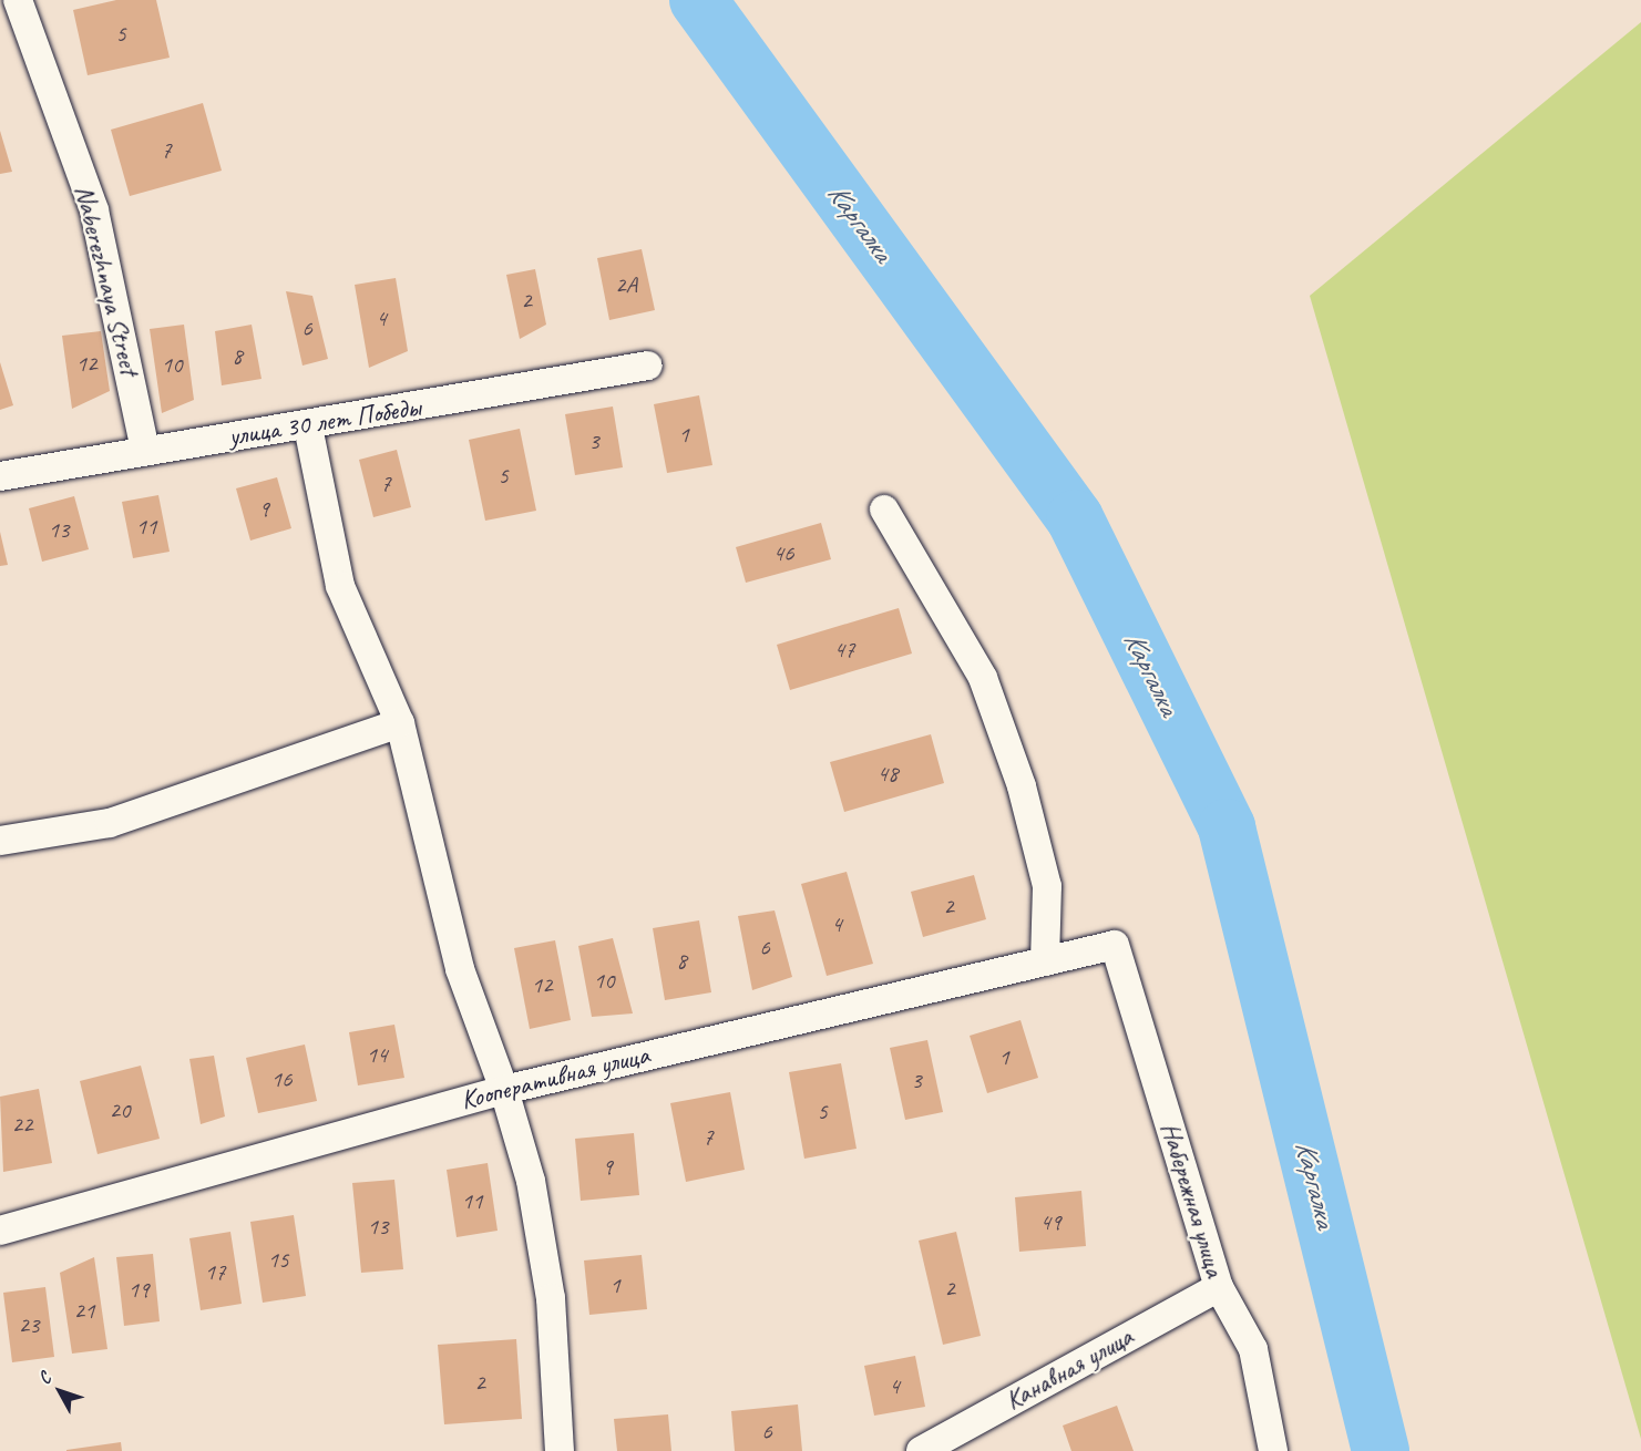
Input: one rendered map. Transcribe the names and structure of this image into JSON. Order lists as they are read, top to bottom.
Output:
{
  "streets": {
    "street": [
      "Naberezhnaya Street",
      "улица 30 лет Победы",
      "Кооперативная улица",
      "Набережная улица",
      "Канавная улица"
    ]
  },
  "crossings": [
    ["Naberezhnaya Street", "улица 30 лет Победы"],
    ["Кооперативная улица", "Набережная улица"],
    ["Набережная улица", "Канавная улица"]
  ],
  "water": ["Каргалка"],
  "house_numbers": [
    "5",
    "7",
    "2А",
    "2",
    "4",
    "6",
    "8",
    "12",
    "10",
    "1",
    "3",
    "5",
    "7",
    "9",
    "11",
    "13",
    "46",
    "47",
    "48",
    "2",
    "4",
    "6",
    "8",
    "10",
    "12",
    "14",
    "1",
    "16",
    "3",
    "20",
    "5",
    "22",
    "7",
    "9",
    "11",
    "49",
    "13",
    "15",
    "17",
    "1",
    "2",
    "19",
    "21",
    "23",
    "2",
    "4",
    "6"
  ],
  "north": "top left"
}
